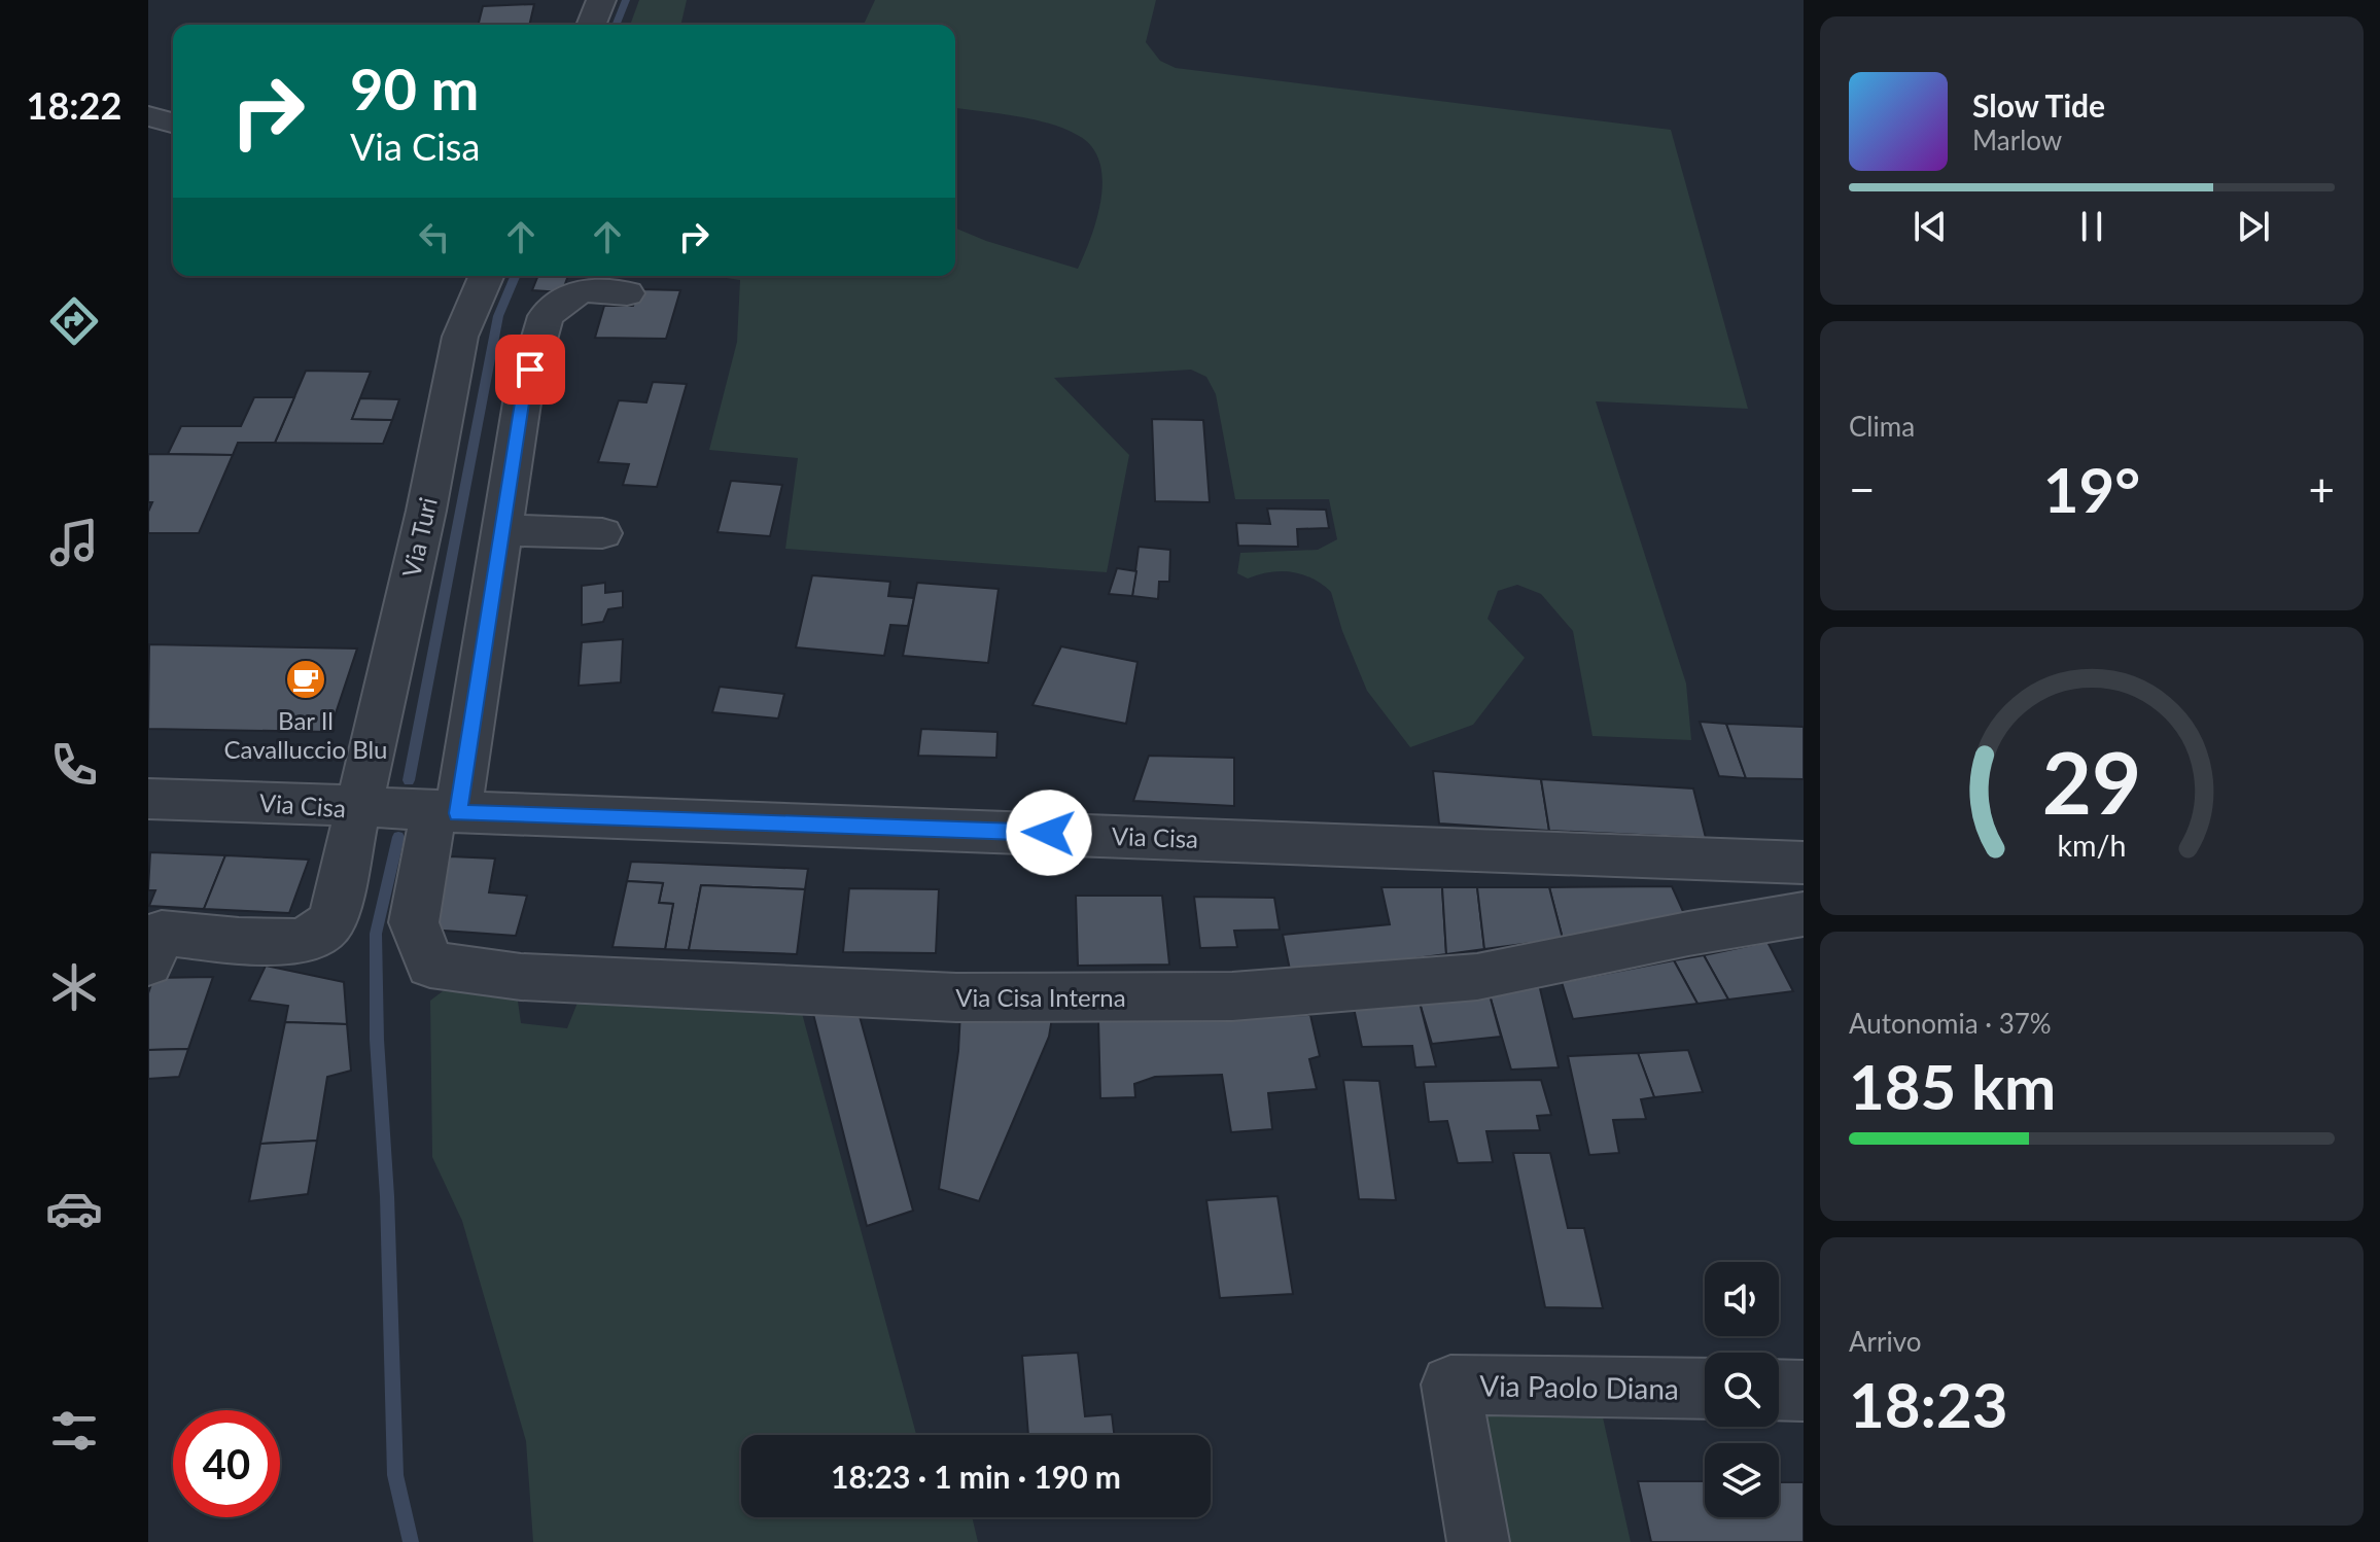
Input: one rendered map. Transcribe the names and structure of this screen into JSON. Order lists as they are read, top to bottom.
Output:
{
  "streets": {
    "street": [
      "Via Turi",
      "Via Cisa",
      "Via Cisa Interna",
      "Via Paolo Diana"
    ]
  },
  "crossings": [
    ["Via Turi", "Via Cisa"],
    ["Via Cisa", "Via Cisa Interna"]
  ],
  "places": {
    "cafe": ["Bar Il Cavalluccio Blu"]
  },
  "page": {
    "tabs": "18:22",
    "turn": ["90 m", "Via Cisa"],
    "song": ["Slow Tide", "Marlow"],
    "tile": [
      "Clima",
      ["Autonomia · 37%", "185 km"],
      ["Arrivo", "18:23"]
    ],
    "heat": ["−", "19°", "+"],
    "limit": "40",
    "trip": "18:23 · 1 min · 190 m",
    "gauge": ["29", "km/h"]
  }
}
